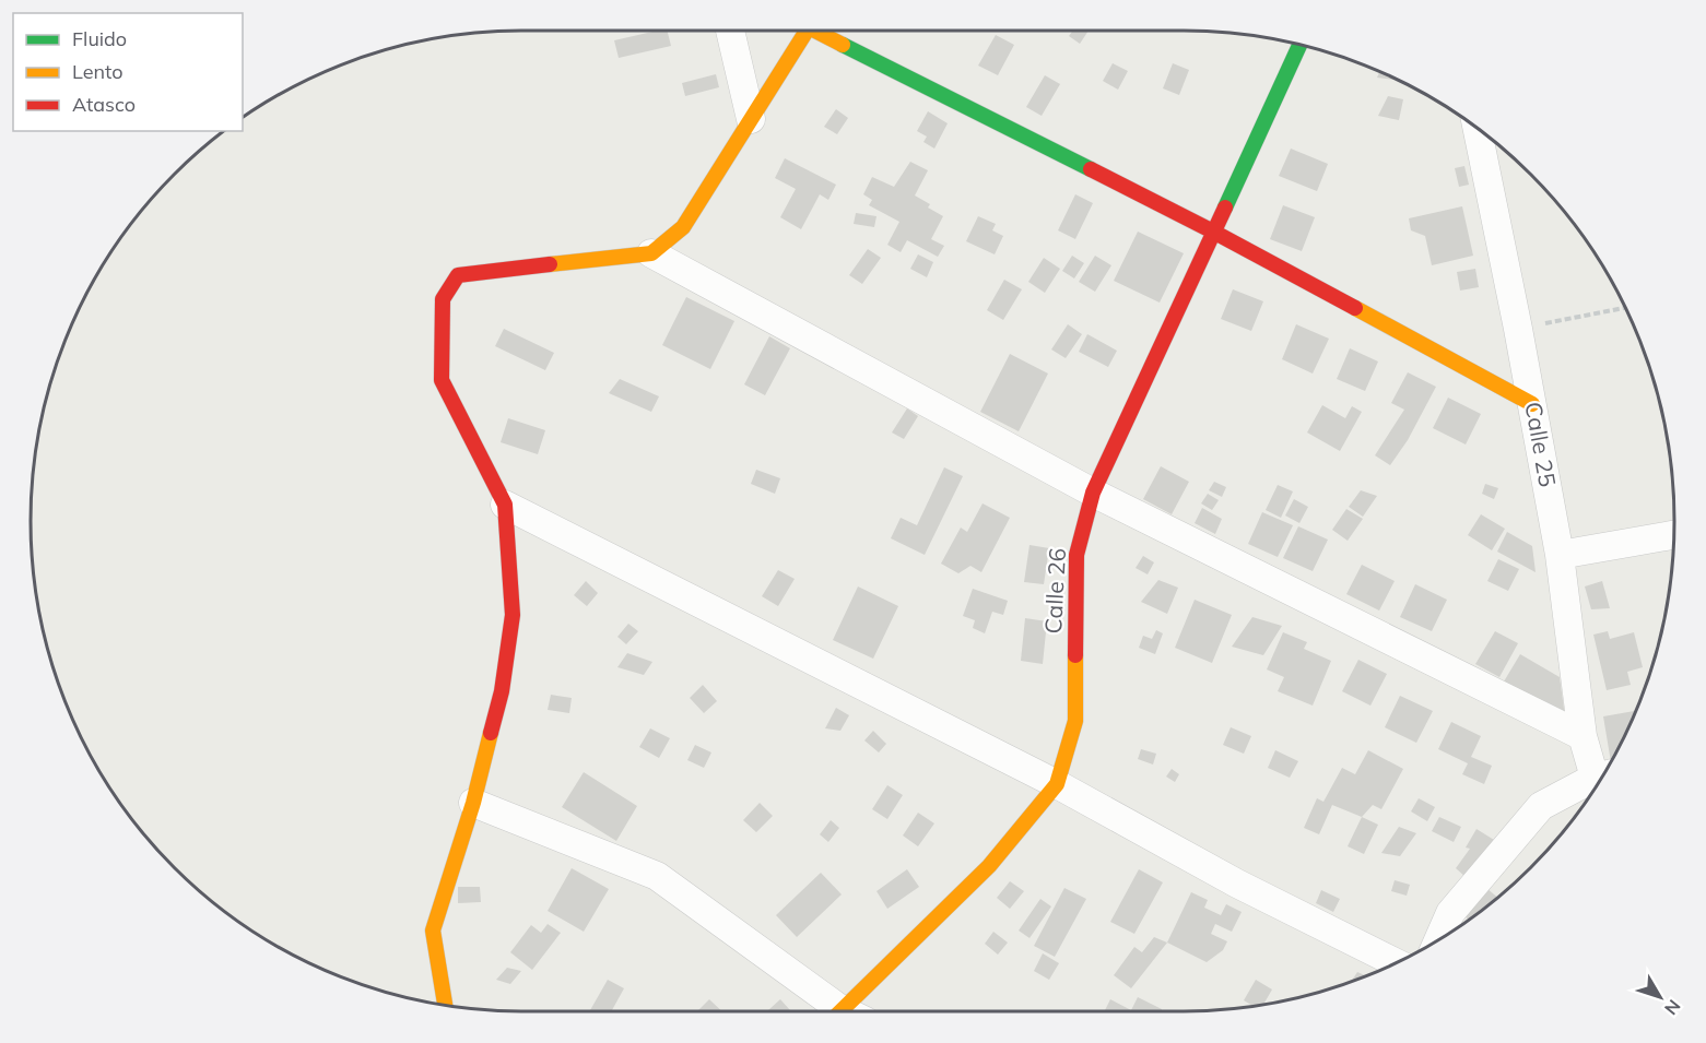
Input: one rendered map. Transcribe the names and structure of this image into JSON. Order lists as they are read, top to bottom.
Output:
{
  "streets": {
    "street": ["Calle 25", "Calle 26"]
  },
  "legend": ["Fluido", "Lento", "Atasco"],
  "north": "bottom right"
}
